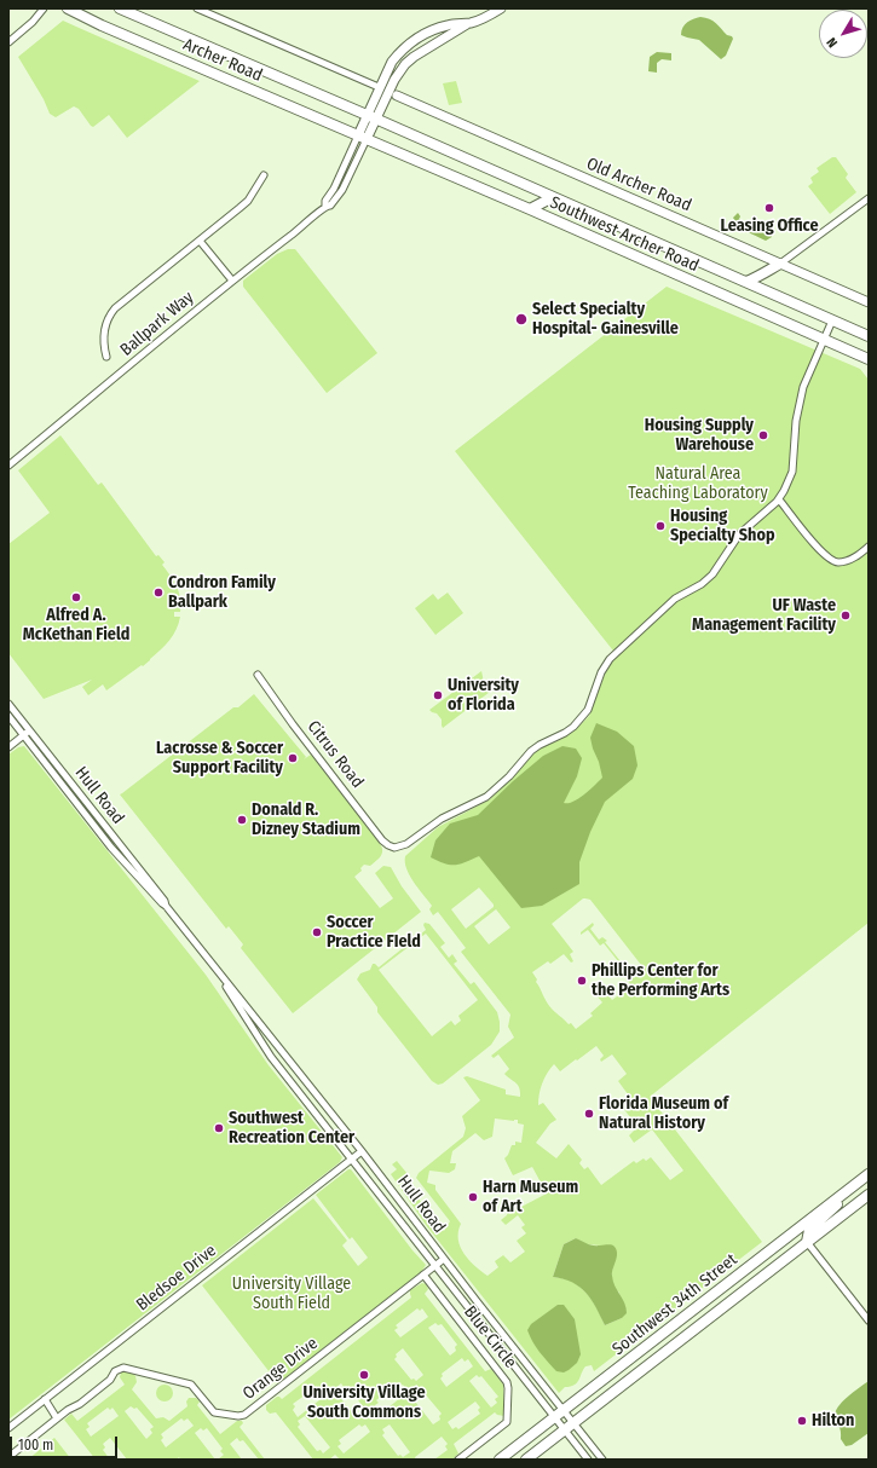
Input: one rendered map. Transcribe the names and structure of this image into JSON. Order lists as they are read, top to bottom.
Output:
{
  "streets": {
    "main road": ["Archer Road", "Southwest Archer Road", "Southwest 34th Street"],
    "street": [
      "Old Archer Road",
      "Ballpark Way",
      "Citrus Road",
      "Hull Road",
      "Bledsoe Drive",
      "Blue Circle",
      "Orange Drive"
    ]
  },
  "crossings": [
    ["Archer Road", "Southwest Archer Road"],
    ["Archer Road", "Ballpark Way"],
    ["Southwest Archer Road", "Ballpark Way"],
    ["Hull Road", "Bledsoe Drive"],
    ["Hull Road", "Southwest 34th Street"],
    ["Hull Road", "Orange Drive"],
    ["Blue Circle", "Orange Drive"]
  ],
  "parks": ["Natural Area Teaching Laboratory", "University Village South Field"],
  "places": [
    "Leasing Office",
    "Select Specialty Hospital- Gainesville",
    "Housing Supply Warehouse",
    "Housing Specialty Shop",
    "Condron Family Ballpark",
    "Alfred A. McKethan Field",
    "UF Waste Management Facility",
    "University of Florida",
    "Lacrosse & Soccer Support Facility",
    "Donald R. Dizney Stadium",
    "Soccer Practice FIeld",
    "Phillips Center for the Performing Arts",
    "Florida Museum of Natural History",
    "Southwest Recreation Center",
    "Harn Museum of Art",
    "University Village South Commons",
    "Hilton"
  ],
  "scale_bar": "100 m",
  "north": "bottom left"
}
